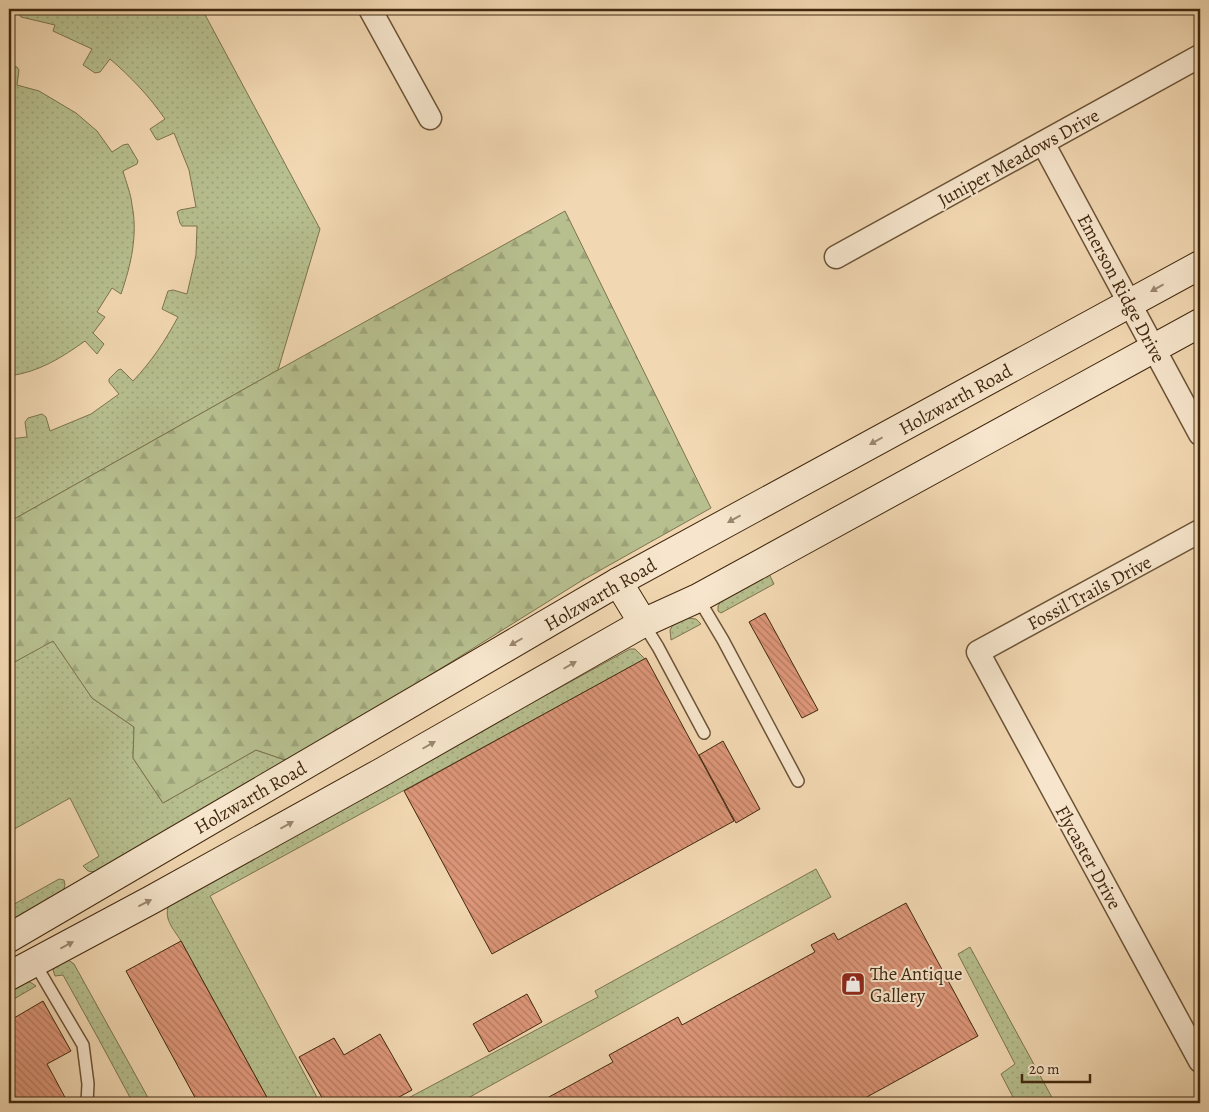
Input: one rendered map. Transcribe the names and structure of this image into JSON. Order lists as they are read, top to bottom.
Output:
{
  "streets": {
    "main road": ["Holzwarth Road"],
    "street": [
      "Juniper Meadows Drive",
      "Emerson Ridge Drive",
      "Fossil Trails Drive",
      "Flycaster Drive"
    ]
  },
  "crossings": [
    ["Juniper Meadows Drive", "Emerson Ridge Drive"],
    ["Emerson Ridge Drive", "Holzwarth Road"],
    ["Fossil Trails Drive", "Flycaster Drive"]
  ],
  "places": {
    "shop": ["The Antique Gallery"]
  },
  "scale_bar": "20 m"
}
